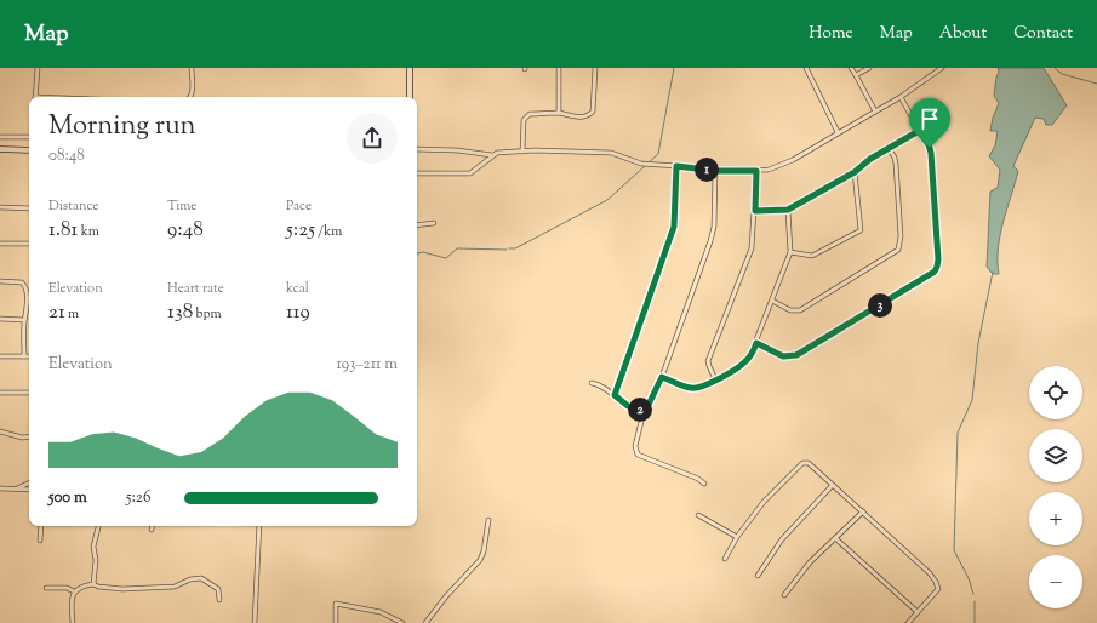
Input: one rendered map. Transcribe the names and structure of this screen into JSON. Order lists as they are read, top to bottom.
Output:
{
  "page": {
    "header": "Map",
    "nav": [
      "Home",
      "Map",
      "About",
      "Contact"
    ],
    "heading": ["Morning run", "08:48"],
    "pins": ["1", "3", "2"],
    "stats": [
      ["Distance", "1.81 km"],
      ["Time", "9:48"],
      ["Pace", "5:25 /km"],
      ["Elevation", "21 m"],
      ["Heart rate", "138 bpm"],
      ["kcal", "119"]
    ],
    "chart": ["Elevation", "193–211 m"],
    "map_buttons": ["+", "−"],
    "list": [
      {
        "name": "500 m",
        "note": "5:26"
      }
    ]
  }
}
